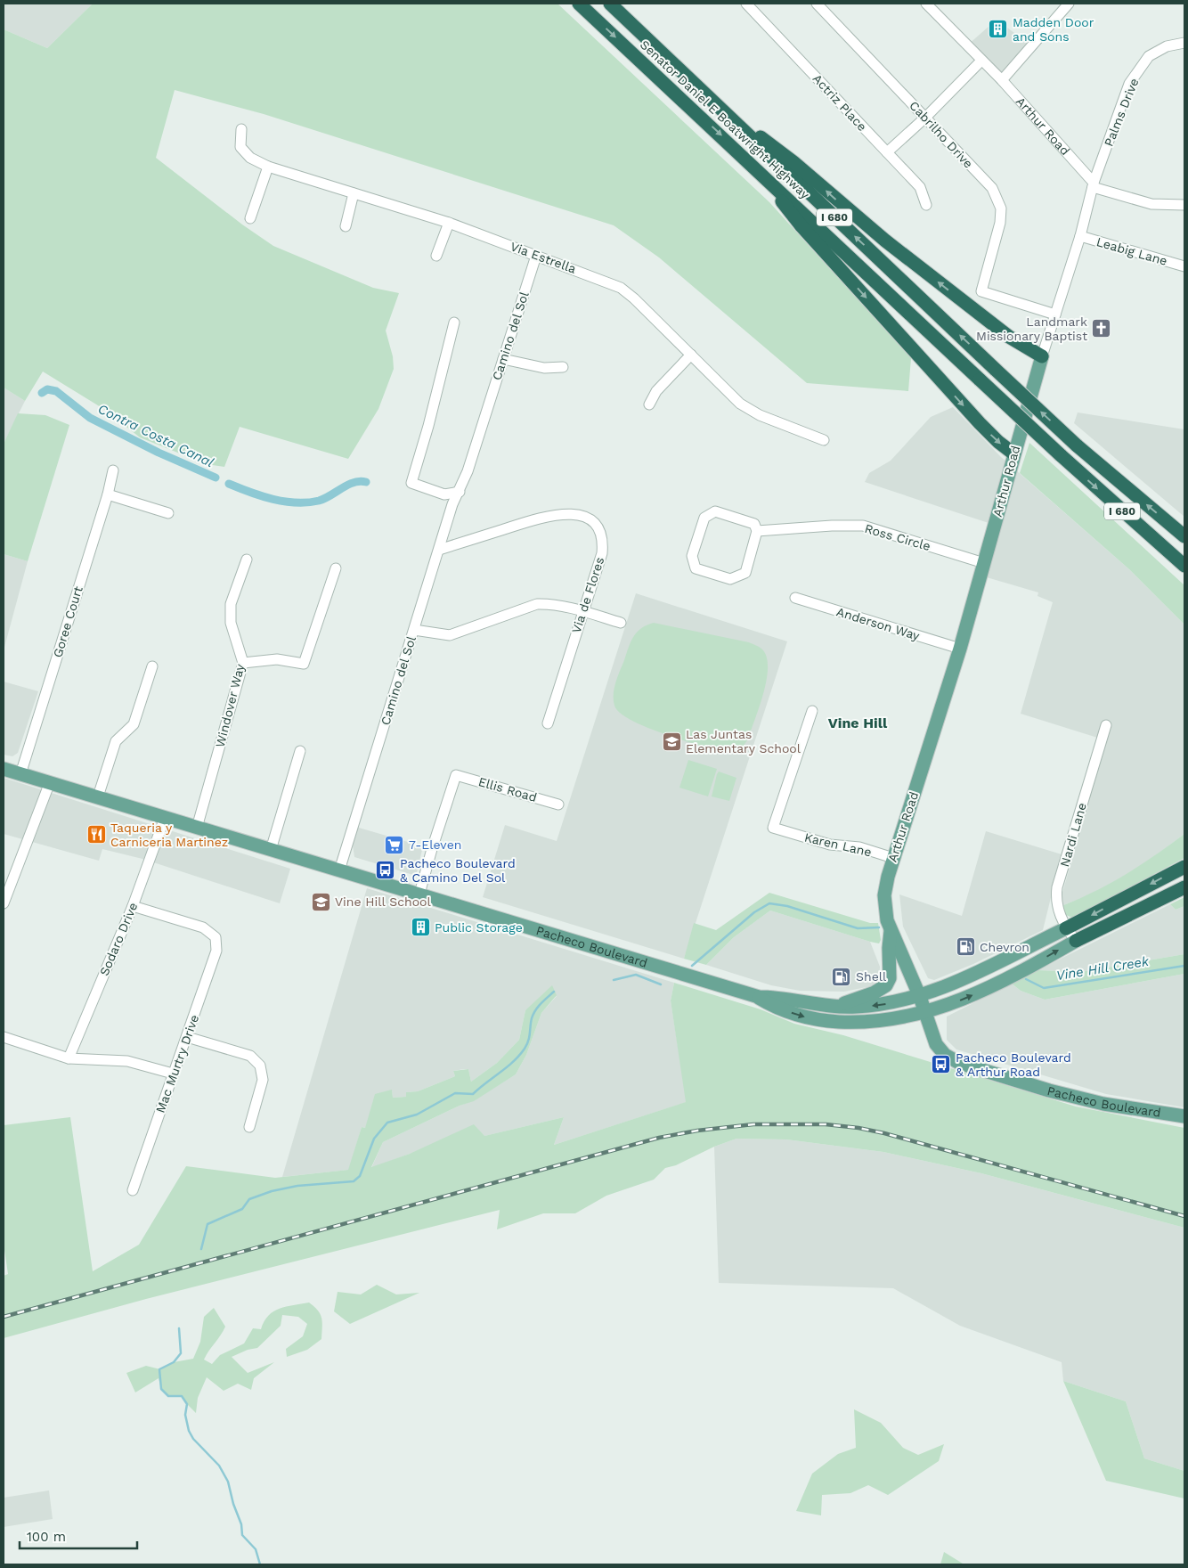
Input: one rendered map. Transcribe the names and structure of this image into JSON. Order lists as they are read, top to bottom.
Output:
{
  "streets": {
    "highway": ["Senator Daniel E Boatwright Highway", "I 680"],
    "main road": ["Arthur Road", "Pacheco Boulevard"],
    "street": [
      "Actriz Place",
      "Palms Drive",
      "Cabrilho Drive",
      "Leabig Lane",
      "Via Estrella",
      "Camino del Sol",
      "Ross Circle",
      "Via de Flores",
      "Goree Court",
      "Anderson Way",
      "Windover Way",
      "Ellis Road",
      "Nardi Lane",
      "Karen Lane",
      "Sodaro Drive",
      "Mac Murtry Drive"
    ]
  },
  "crossings": [
    ["Palms Drive", "Arthur Road"],
    ["Arthur Road", "Cabrilho Drive"],
    ["Arthur Road", "Leabig Lane"],
    ["Arthur Road", "Ross Circle"],
    ["Arthur Road", "Anderson Way"],
    ["Arthur Road", "Karen Lane"],
    ["Arthur Road", "Pacheco Boulevard"],
    ["Via Estrella", "Camino del Sol"],
    ["Camino del Sol", "Via de Flores"],
    ["Camino del Sol", "Pacheco Boulevard"],
    ["Goree Court", "Pacheco Boulevard"],
    ["Windover Way", "Pacheco Boulevard"],
    ["Ellis Road", "Pacheco Boulevard"],
    ["Nardi Lane", "Pacheco Boulevard"],
    ["Sodaro Drive", "Pacheco Boulevard"],
    ["Sodaro Drive", "Mac Murtry Drive"]
  ],
  "districts": ["Vine Hill"],
  "water": ["Contra Costa Canal", "Vine Hill Creek"],
  "places": {
    "building": ["Madden Door and Sons", "Public Storage"],
    "church": ["Landmark Missionary Baptist"],
    "school or university": ["Las Juntas Elementary School", "Vine Hill School"],
    "restaurant": ["Taqueria y Carniceria Martinez"],
    "supermarket": ["7-Eleven"],
    "bus stop": ["Pacheco Boulevard & Camino Del Sol", "Pacheco Boulevard & Arthur Road"],
    "fuel station": ["Chevron", "Shell"]
  },
  "scale_bar": "100 m"
}
